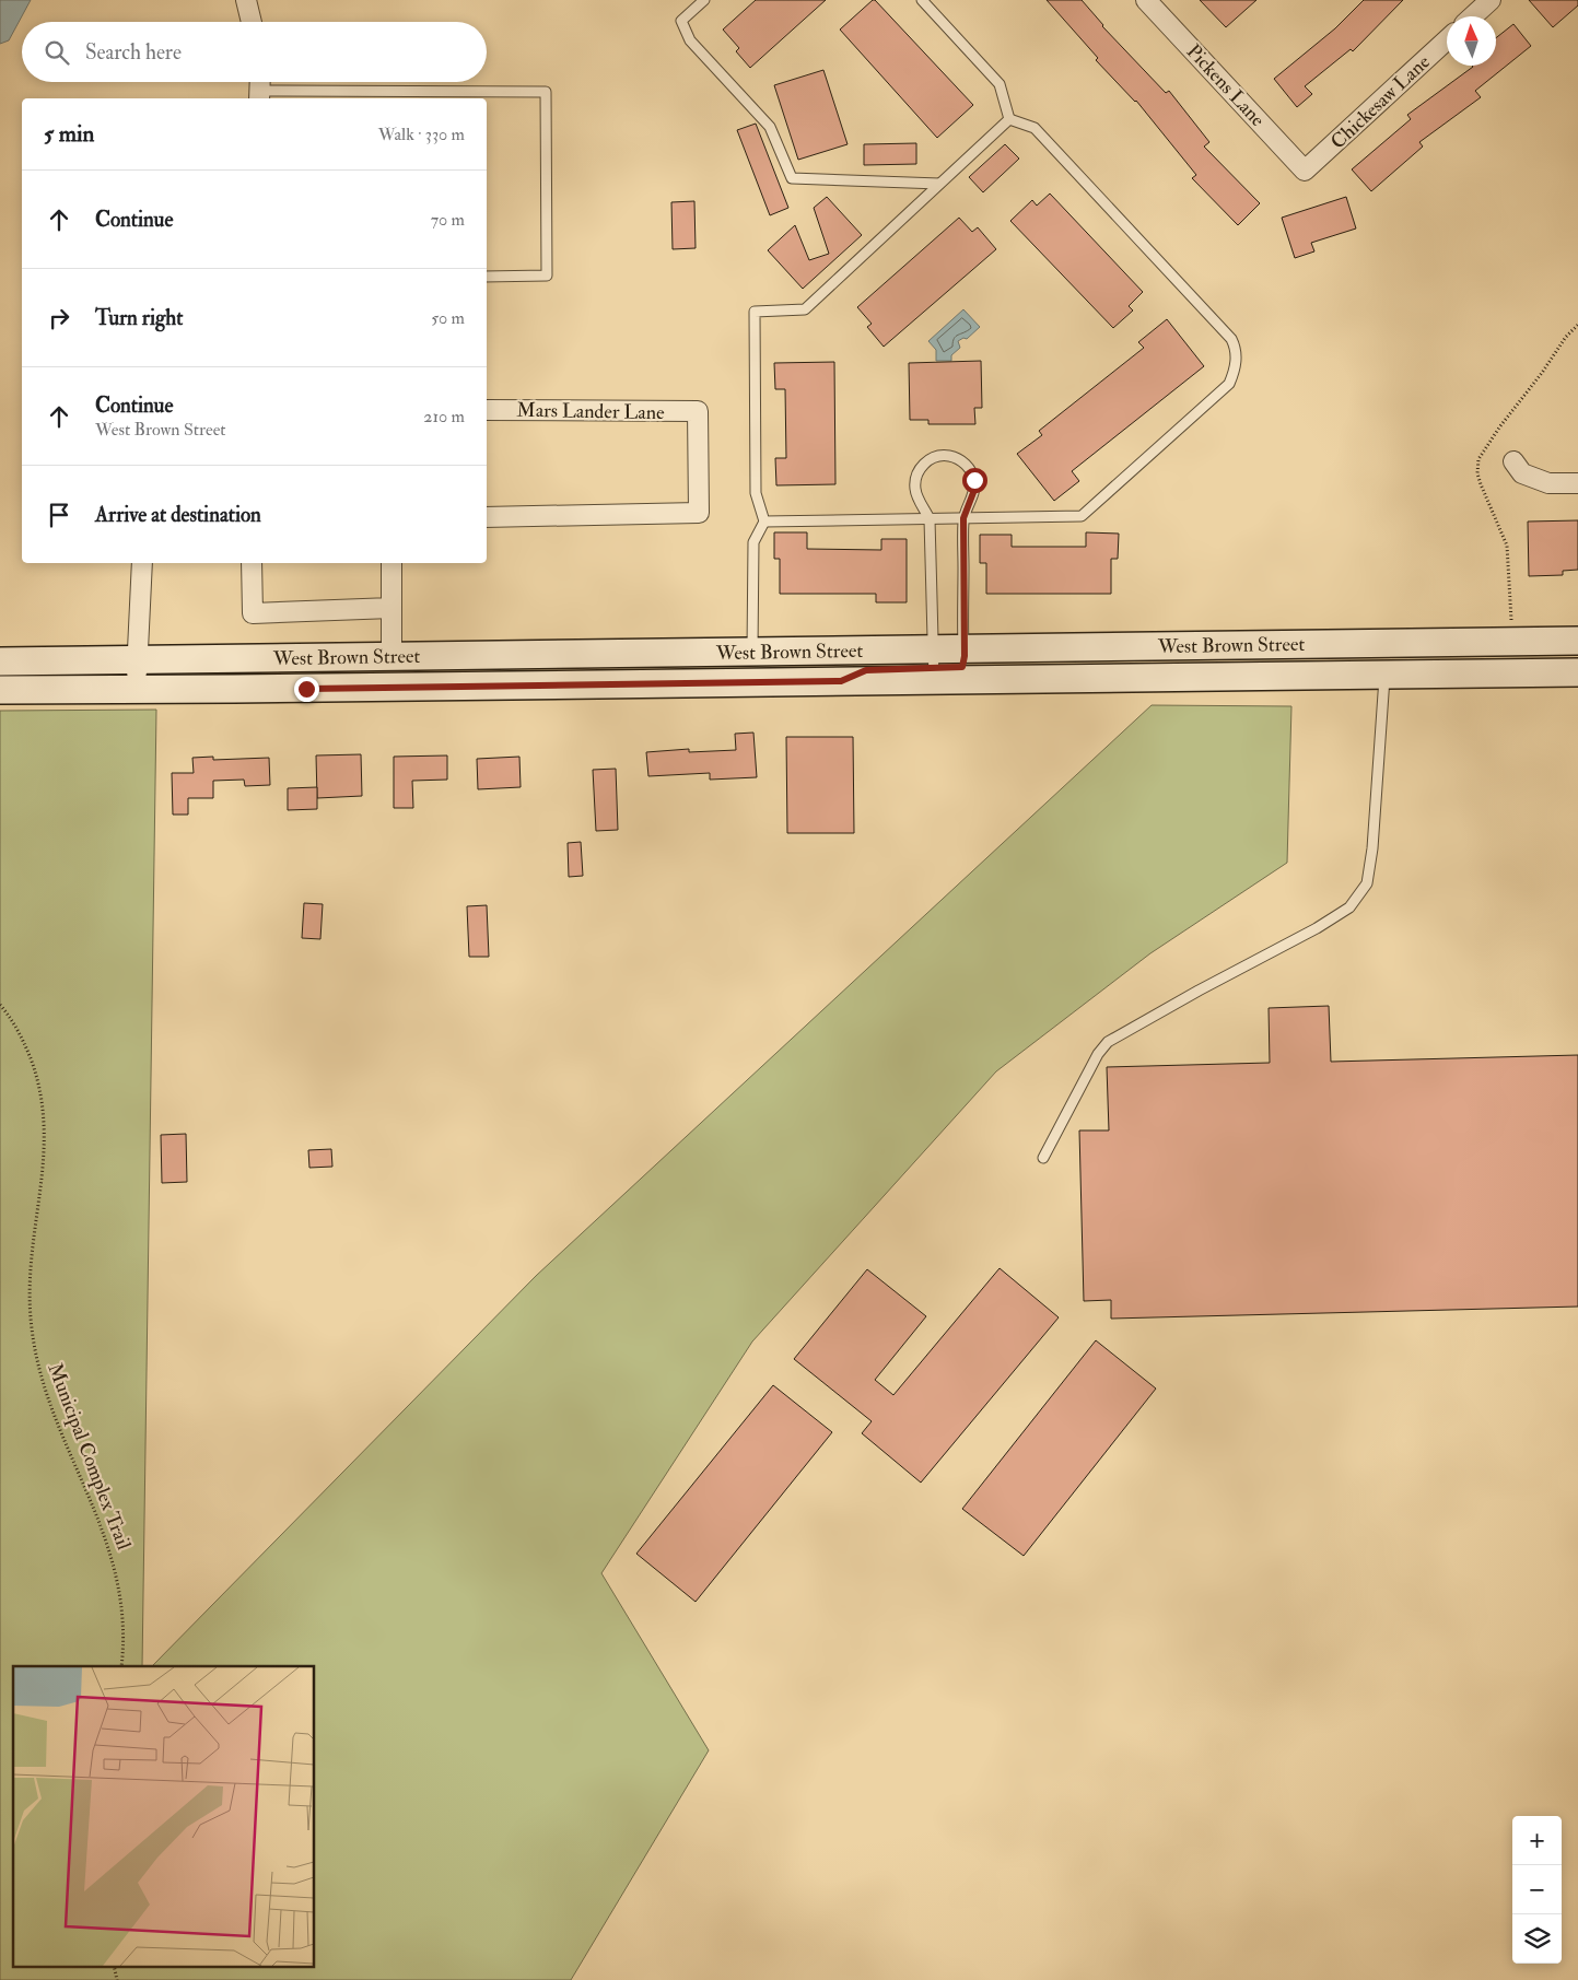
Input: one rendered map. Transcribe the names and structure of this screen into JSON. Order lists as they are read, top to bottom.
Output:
{
  "streets": {
    "main road": ["West Brown Street"],
    "street": ["Pickens Lane", "Chickesaw Lane", "Mars Lander Lane"],
    "path": ["Municipal Complex Trail"]
  },
  "crossings": [
    ["Pickens Lane", "Chickesaw Lane"]
  ],
  "north": "top",
  "page": {
    "search": "Search here",
    "heading": ["5 min", "Walk · 330 m"],
    "list": [
      ["Continue", "70 m"],
      ["Turn right", "50 m"],
      ["Continue", "West Brown Street", "210 m"],
      "Arrive at destination"
    ],
    "map_buttons": ["+", "−"]
  }
}
